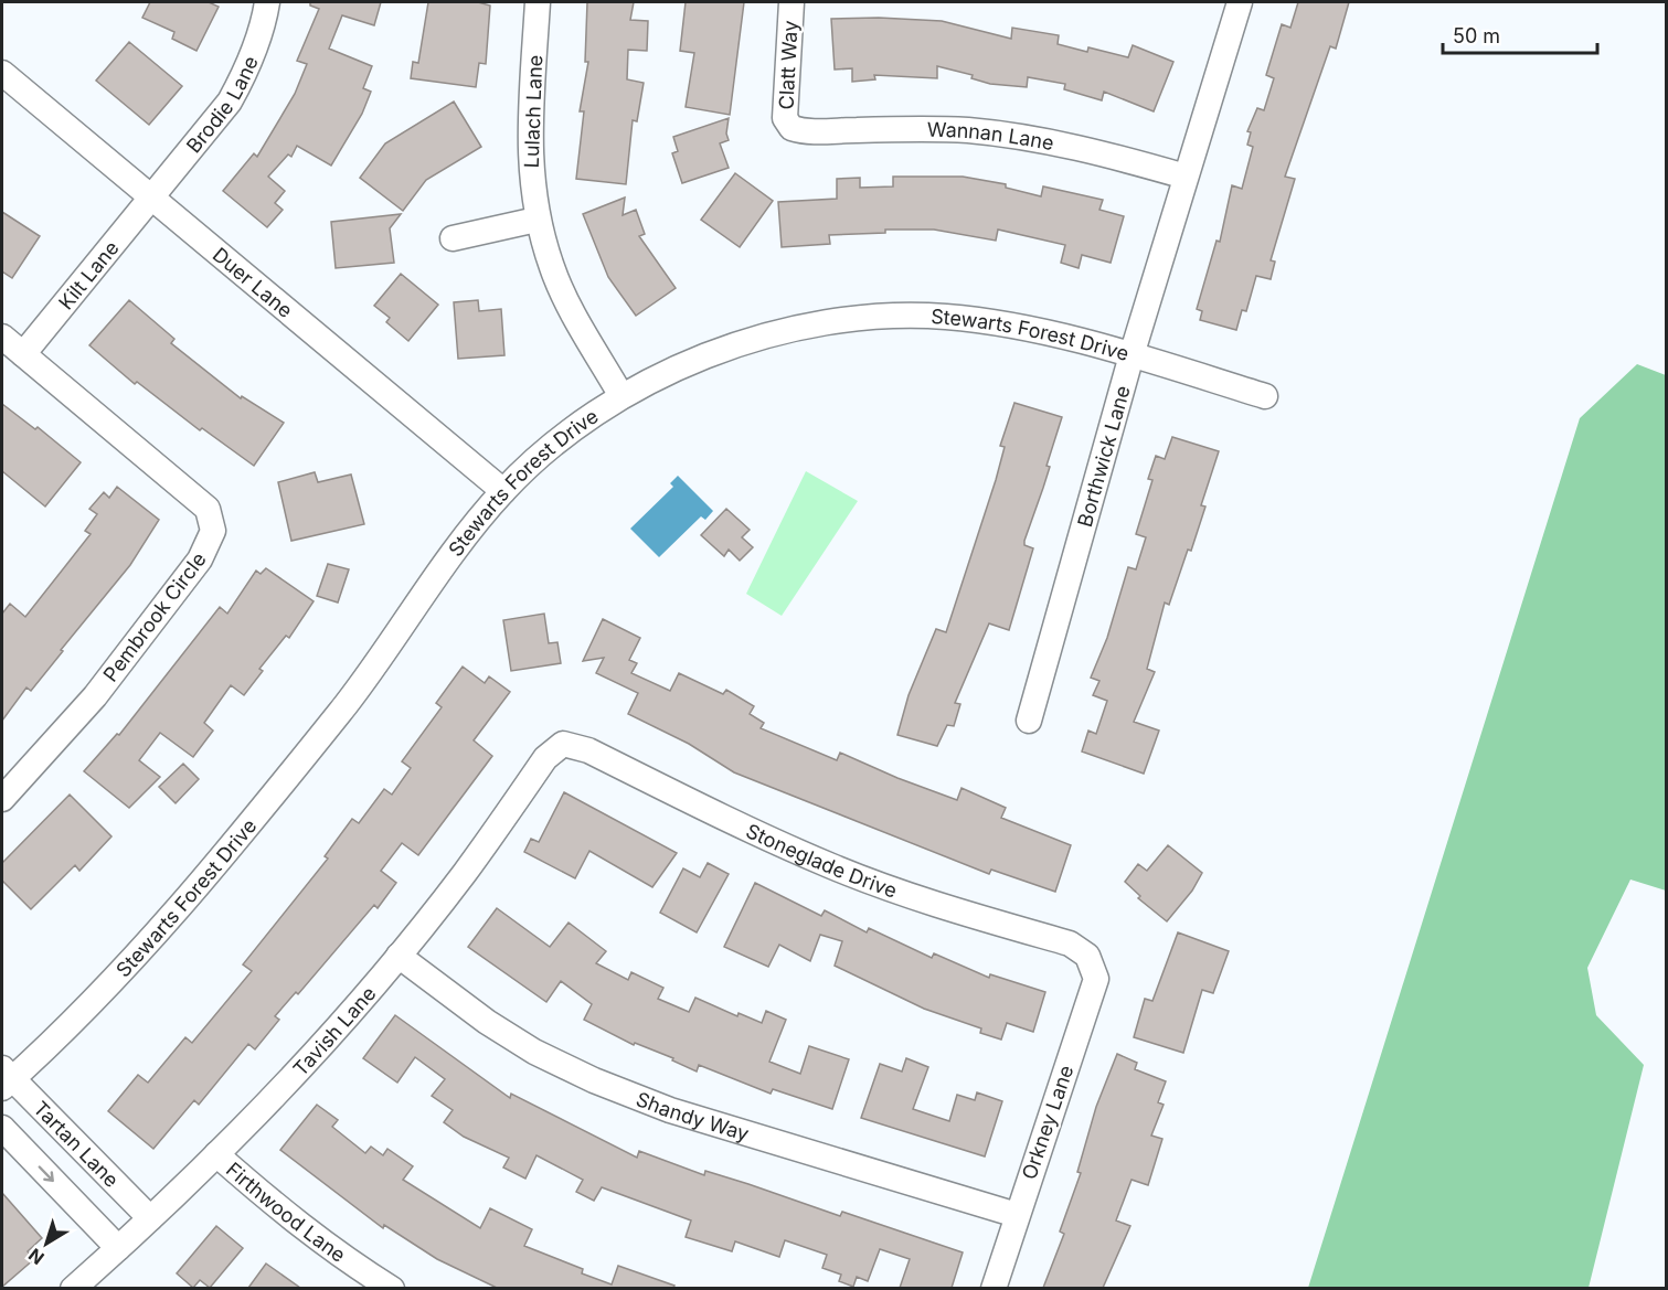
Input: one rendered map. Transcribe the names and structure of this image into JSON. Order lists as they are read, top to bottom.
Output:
{
  "streets": {
    "street": [
      "Clatt Way",
      "Brodie Lane",
      "Lulach Lane",
      "Wannan Lane",
      "Kilt Lane",
      "Duer Lane",
      "Stewarts Forest Drive",
      "Borthwick Lane",
      "Pembrook Circle",
      "Stoneglade Drive",
      "Tavish Lane",
      "Shandy Way",
      "Orkney Lane",
      "Tartan Lane",
      "Firthwood Lane"
    ]
  },
  "crossings": [
    ["Clatt Way", "Wannan Lane"],
    ["Brodie Lane", "Kilt Lane"],
    ["Brodie Lane", "Duer Lane"],
    ["Lulach Lane", "Stewarts Forest Drive"],
    ["Wannan Lane", "Borthwick Lane"],
    ["Kilt Lane", "Duer Lane"],
    ["Kilt Lane", "Pembrook Circle"],
    ["Duer Lane", "Stewarts Forest Drive"],
    ["Stewarts Forest Drive", "Borthwick Lane"],
    ["Stewarts Forest Drive", "Tartan Lane"],
    ["Stoneglade Drive", "Tavish Lane"],
    ["Stoneglade Drive", "Orkney Lane"],
    ["Tavish Lane", "Shandy Way"],
    ["Tavish Lane", "Tartan Lane"],
    ["Tavish Lane", "Firthwood Lane"],
    ["Shandy Way", "Orkney Lane"]
  ],
  "scale_bar": "50 m",
  "north": "bottom left"
}
